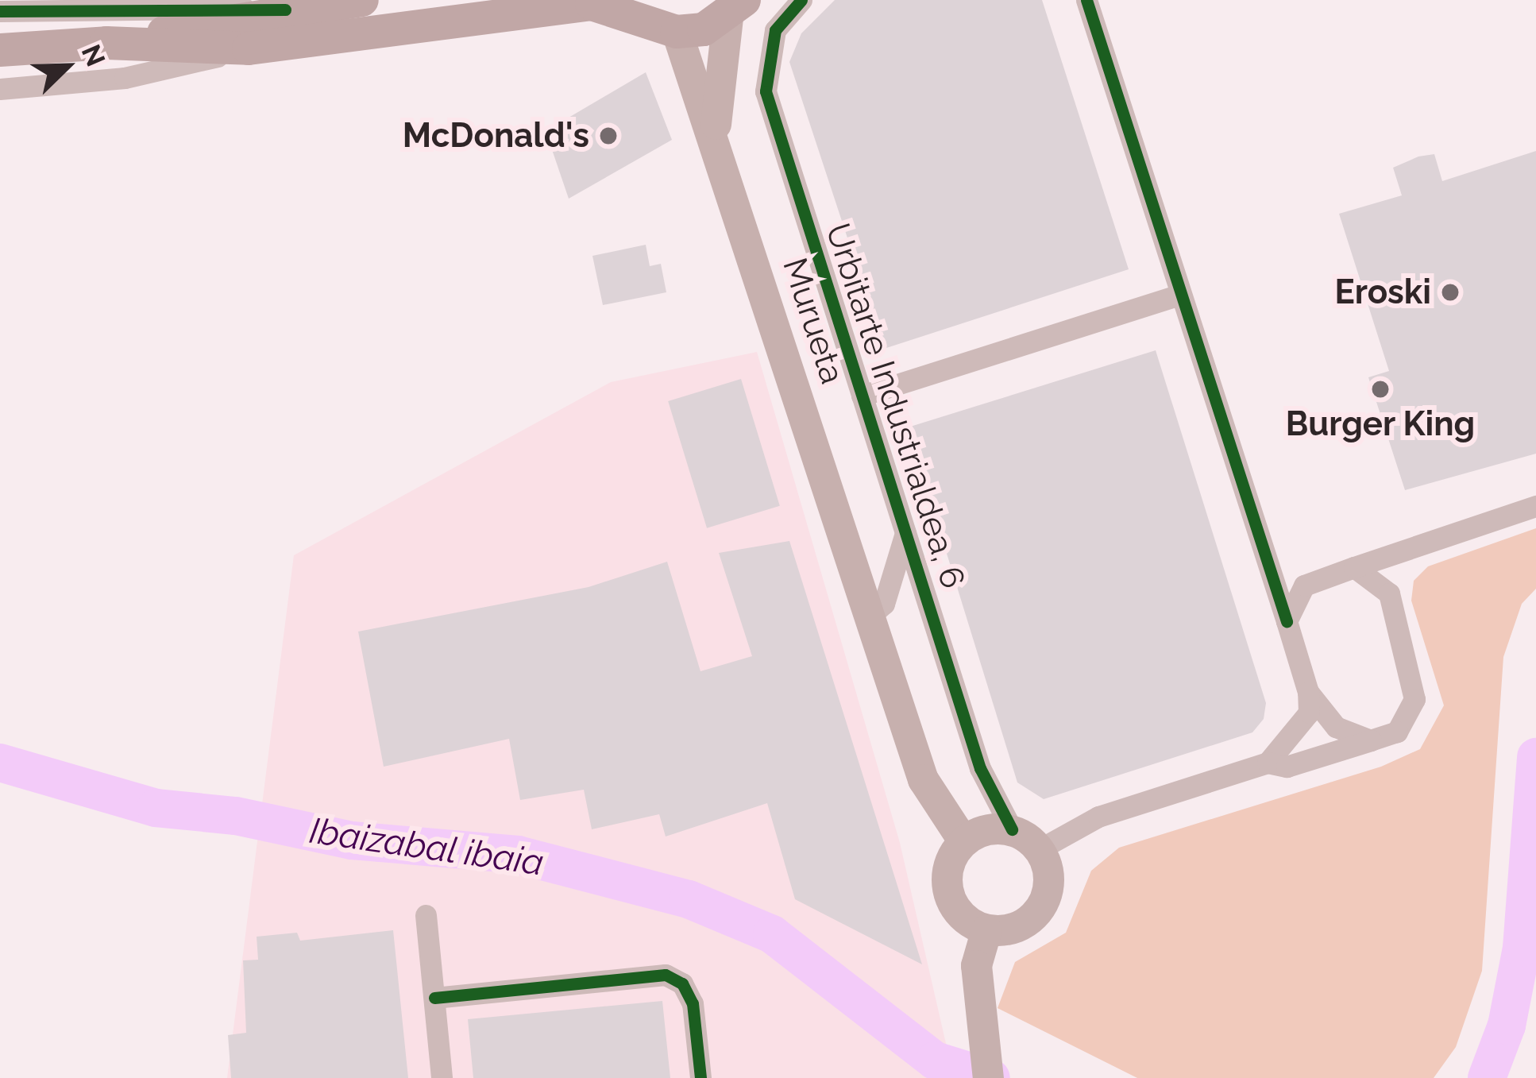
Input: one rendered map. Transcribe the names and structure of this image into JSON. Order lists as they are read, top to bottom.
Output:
{
  "streets": {
    "street": ["Murueta", "Urbitarte Industrialdea, 6"]
  },
  "crossings": [
    ["Murueta", "Urbitarte Industrialdea, 6"]
  ],
  "water": ["Ibaizabal ibaia"],
  "places": ["McDonald's", "Eroski", "Burger King"],
  "north": "top right"
}
